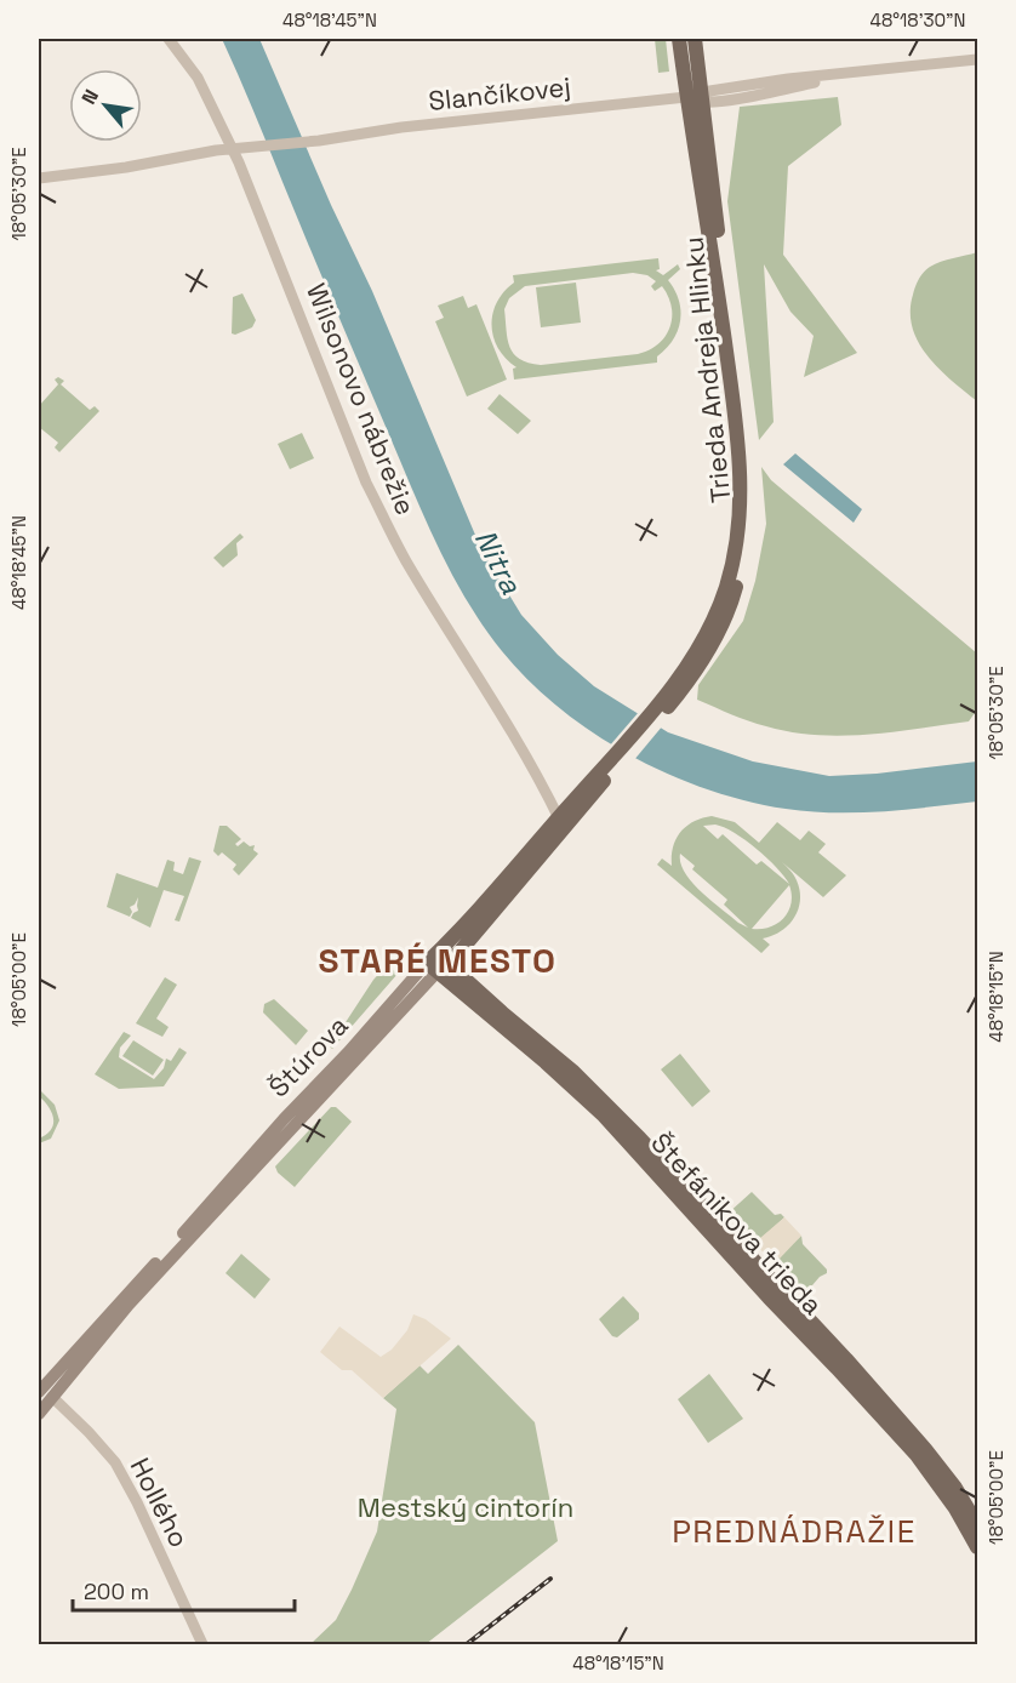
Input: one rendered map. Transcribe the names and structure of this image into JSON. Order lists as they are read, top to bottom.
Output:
{
  "streets": {
    "main road": ["Trieda Andreja Hlinku", "Štúrova", "Štefánikova trieda"],
    "street": ["Slančíkovej", "Wilsonovo nábrežie", "Hollého"]
  },
  "crossings": [
    ["Slančíkovej", "Trieda Andreja Hlinku"],
    ["Slančíkovej", "Wilsonovo nábrežie"],
    ["Trieda Andreja Hlinku", "Štúrova"],
    ["Wilsonovo nábrežie", "Štúrova"],
    ["Štúrova", "Štefánikova trieda"],
    ["Štúrova", "Hollého"]
  ],
  "districts": ["STARÉ MESTO", "PREDNÁDRAŽIE"],
  "water": ["Nitra"],
  "parks": ["Mestský cintorín"],
  "scale_bar": "200 m",
  "north": "top left",
  "coordinates": [
    "48°18'45\"N",
    "48°18'30\"N",
    "18°05'30\"E",
    "18°05'00\"E",
    "48°18'15\"N"
  ]
}
